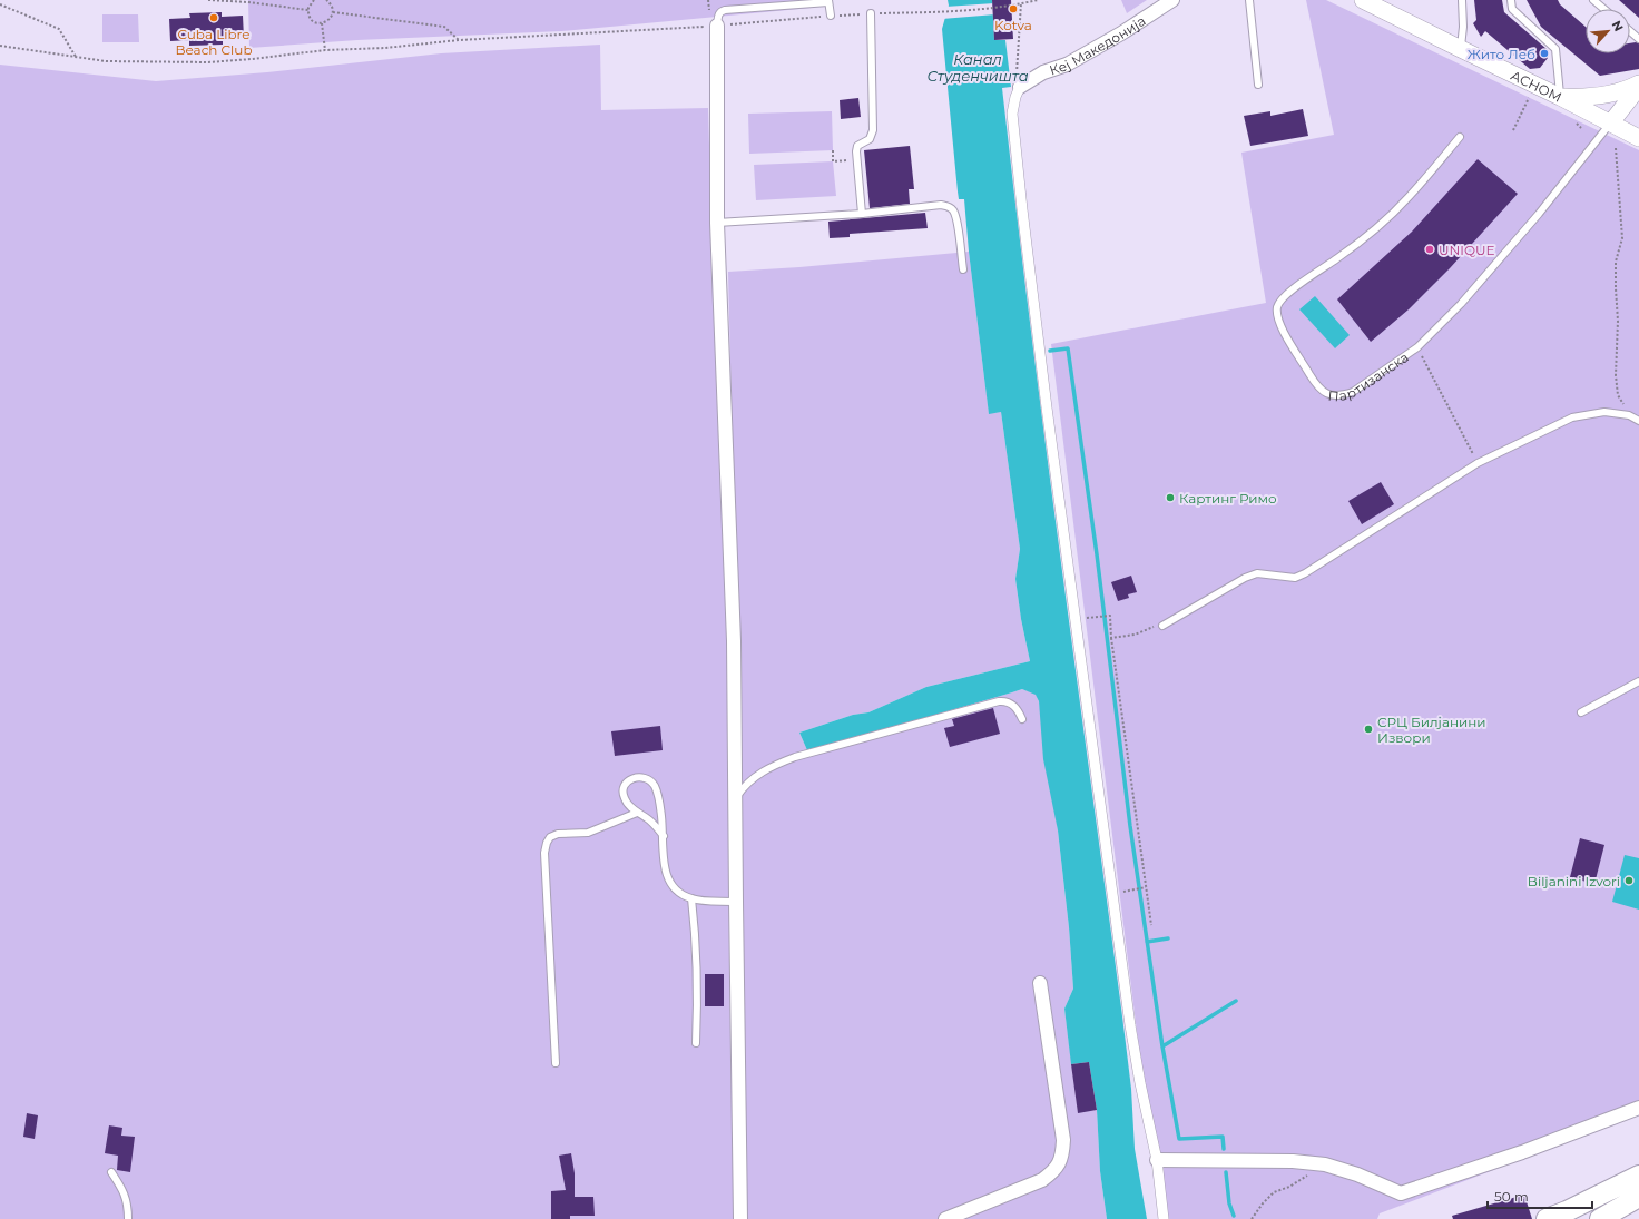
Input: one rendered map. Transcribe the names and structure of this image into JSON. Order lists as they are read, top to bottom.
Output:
{
  "streets": {
    "street": ["Кеј Македонија", "АСНОМ", "Партизанска"]
  },
  "crossings": [
    ["АСНОМ", "Партизанска"]
  ],
  "water": ["Канал Студенчишта"],
  "places": [
    "Kotva",
    "Cuba Libre Beach Club",
    "Жито Леб",
    "UNIQUE",
    "Картинг Римо",
    "СРЦ Билјанини Извори",
    "Biljanini Izvori"
  ],
  "scale_bar": "50 m",
  "north": "top right"
}
